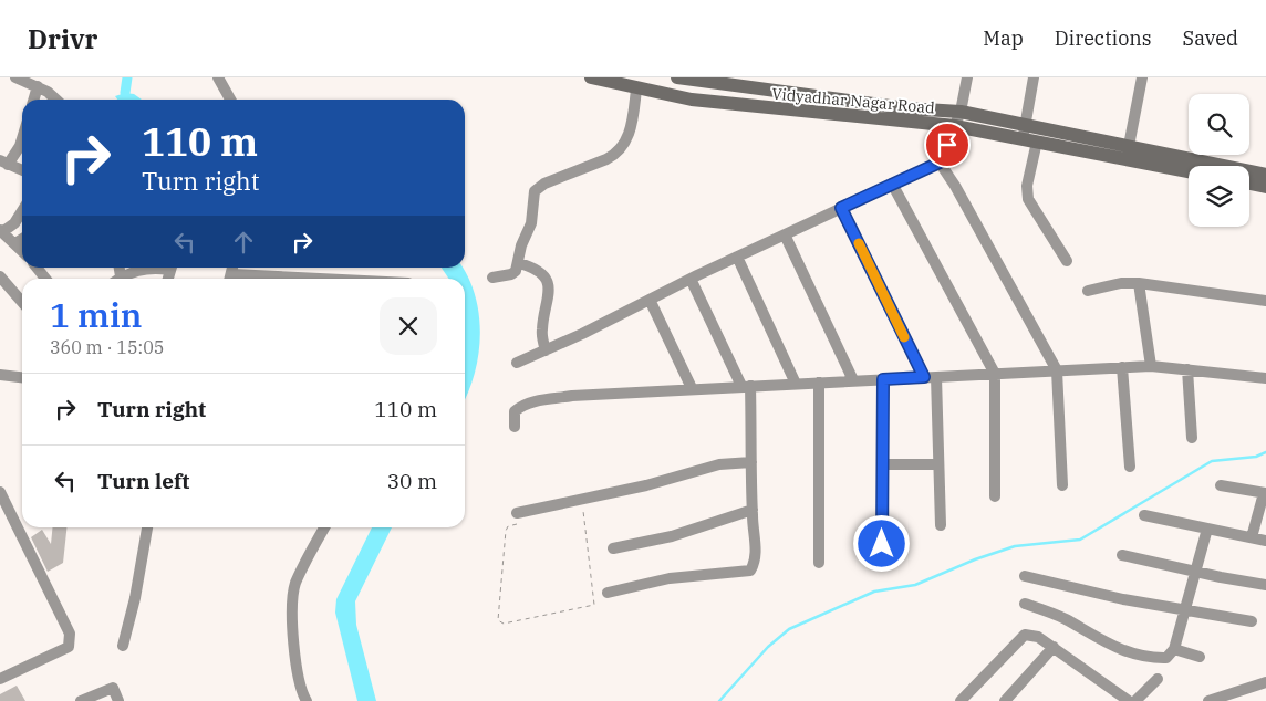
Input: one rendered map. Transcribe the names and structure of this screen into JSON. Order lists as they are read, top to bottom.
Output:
{
  "streets": {
    "main road": ["Vidyadhar Nagar Road"]
  },
  "page": {
    "header": "Drivr",
    "nav": ["Map", "Directions", "Saved"],
    "turn": ["110 m", "Turn right"],
    "heading": ["1 min", "360 m · 15:05"],
    "list": [
      {
        "name": "Turn right",
        "value": "110 m"
      },
      {
        "name": "Turn left",
        "value": "30 m"
      }
    ]
  }
}
